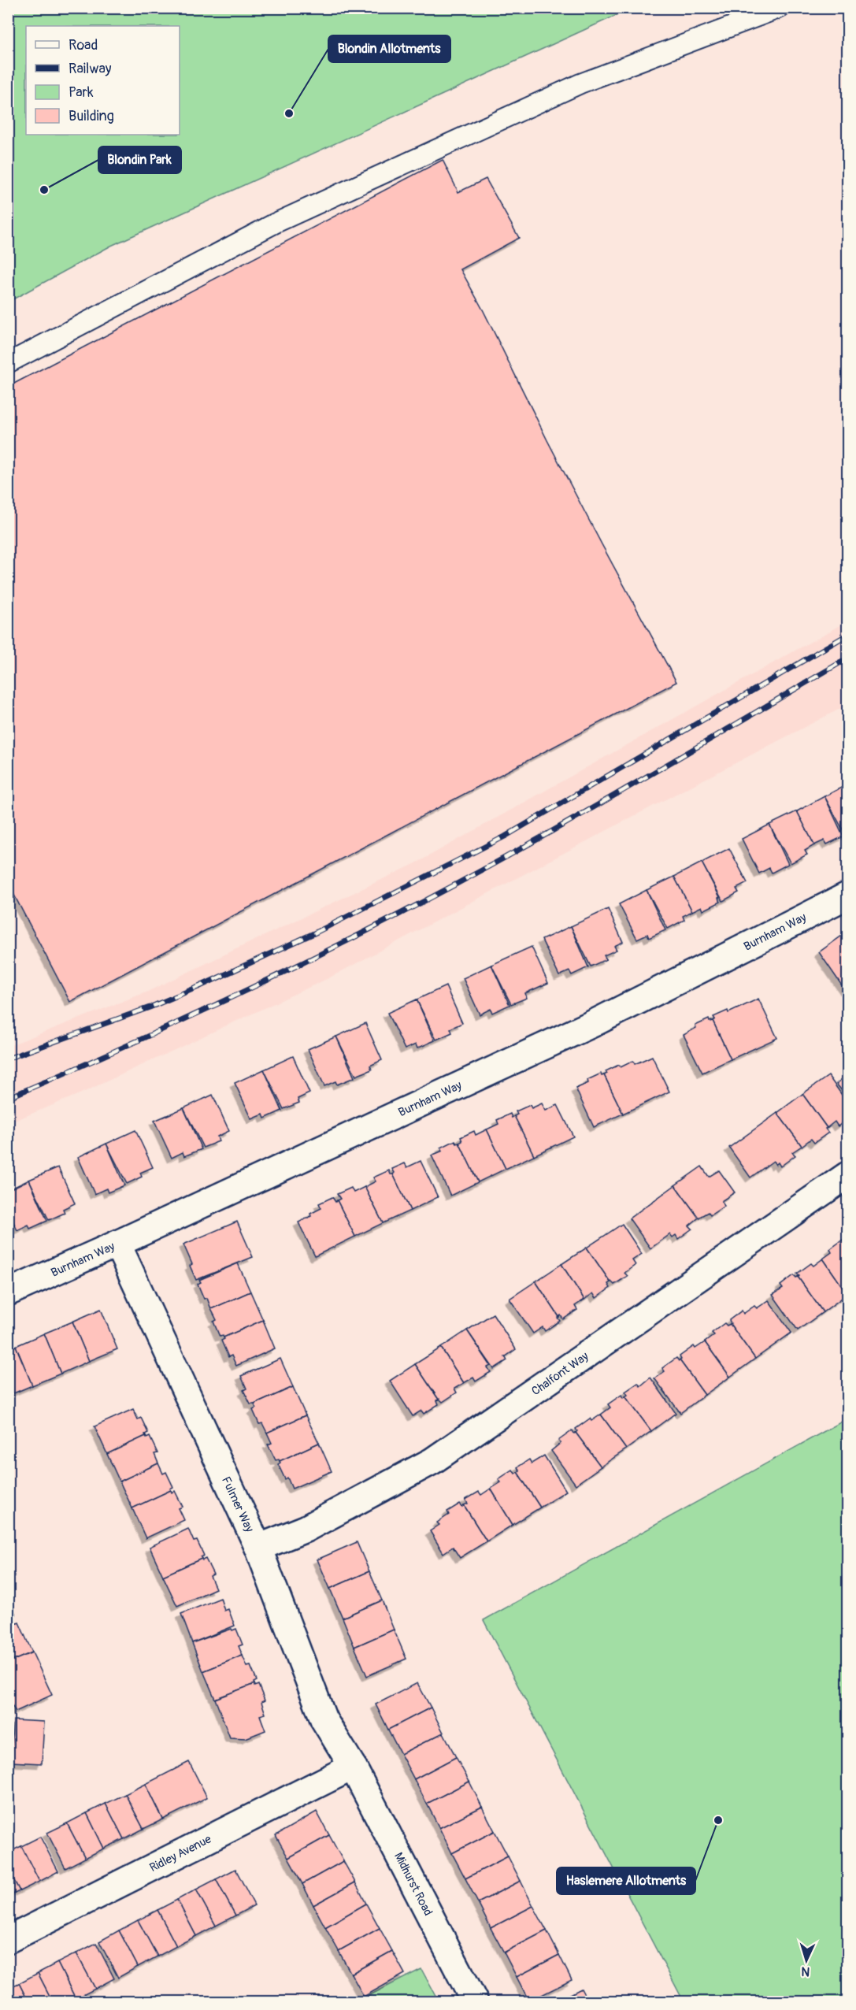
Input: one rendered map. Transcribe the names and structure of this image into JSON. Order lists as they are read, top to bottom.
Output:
{
  "streets": {
    "street": [
      "Burnham Way",
      "Chalfont Way",
      "Fulmer Way",
      "Ridley Avenue",
      "Midhurst Road"
    ]
  },
  "crossings": [
    ["Burnham Way", "Fulmer Way"],
    ["Chalfont Way", "Fulmer Way"],
    ["Fulmer Way", "Ridley Avenue"],
    ["Fulmer Way", "Midhurst Road"],
    ["Ridley Avenue", "Midhurst Road"]
  ],
  "places": ["Blondin Allotments", "Blondin Park", "Haslemere Allotments"],
  "legend": [
    "Road",
    "Railway",
    "Park",
    "Building"
  ],
  "north": "bottom"
}
